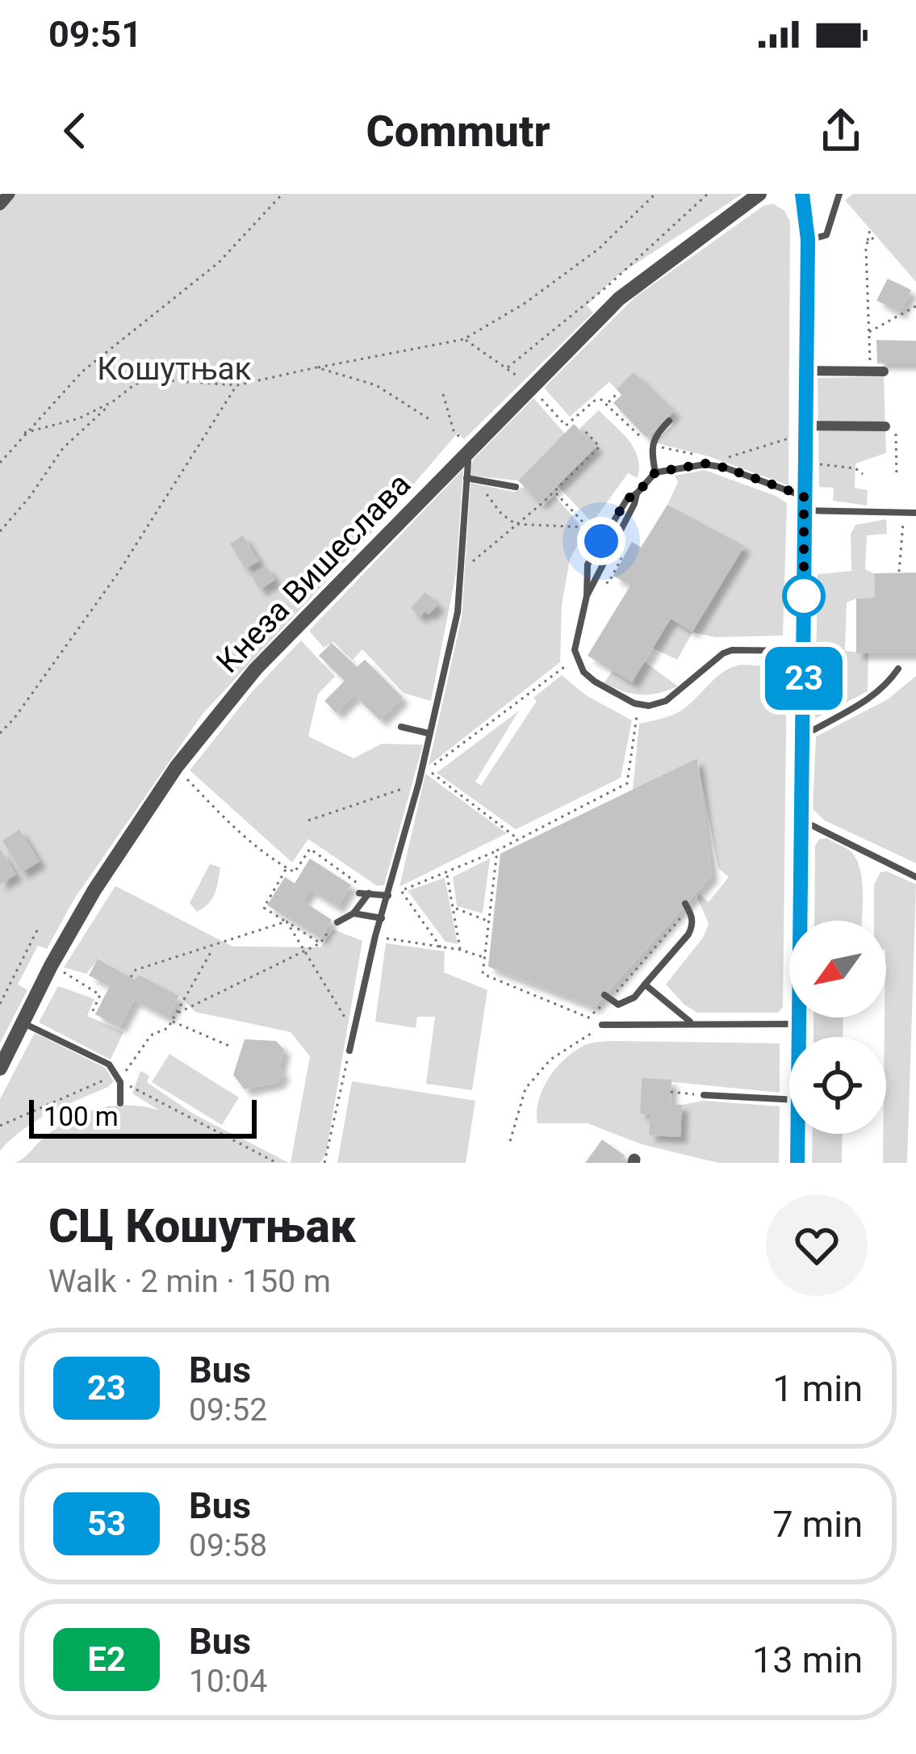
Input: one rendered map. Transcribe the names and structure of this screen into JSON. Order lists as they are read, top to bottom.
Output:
{
  "streets": {
    "street": ["Кнеза Вишеслава"]
  },
  "parks": ["Кошутњак"],
  "lines": ["bus line 23"],
  "scale_bar": "100 m",
  "north": "bottom left",
  "page": {
    "status": "09:51",
    "header": "Commutr",
    "on_map": "23",
    "scale": "100 m",
    "heading": ["СЦ Кошутњак", "Walk · 2 min · 150 m"],
    "list": [
      {
        "mark": "23",
        "name": "Bus",
        "note": "09:52",
        "value": "1 min"
      },
      {
        "mark": "53",
        "name": "Bus",
        "note": "09:58",
        "value": "7 min"
      },
      {
        "mark": "E2",
        "name": "Bus",
        "note": "10:04",
        "value": "13 min"
      }
    ]
  }
}
